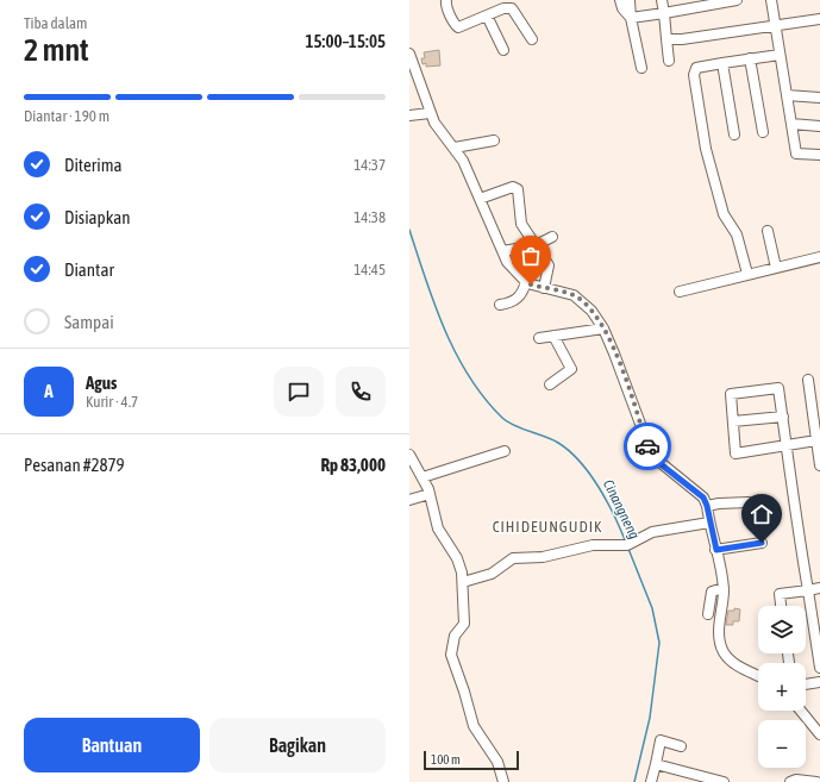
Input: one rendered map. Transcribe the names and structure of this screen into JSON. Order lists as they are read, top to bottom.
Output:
{
  "districts": ["CIHIDEUNGUDIK"],
  "water": ["Cinangneng"],
  "scale_bar": "100 m",
  "page": {
    "heading": ["2 mnt", "Tiba dalam", "15:00–15:05"],
    "panel": [
      "Agus",
      "Kurir · 4.7",
      "Pesanan #2879",
      "Rp 83,000"
    ],
    "bar": "Diantar · 190 m",
    "list": [
      ["Diterima", "14:37"],
      ["Disiapkan", "14:38"],
      ["Diantar", "14:45"],
      "Sampai"
    ],
    "round": "A",
    "map_buttons": ["+", "−"],
    "buttons": ["Bantuan", "Bagikan"],
    "scale": "100 m"
  }
}
